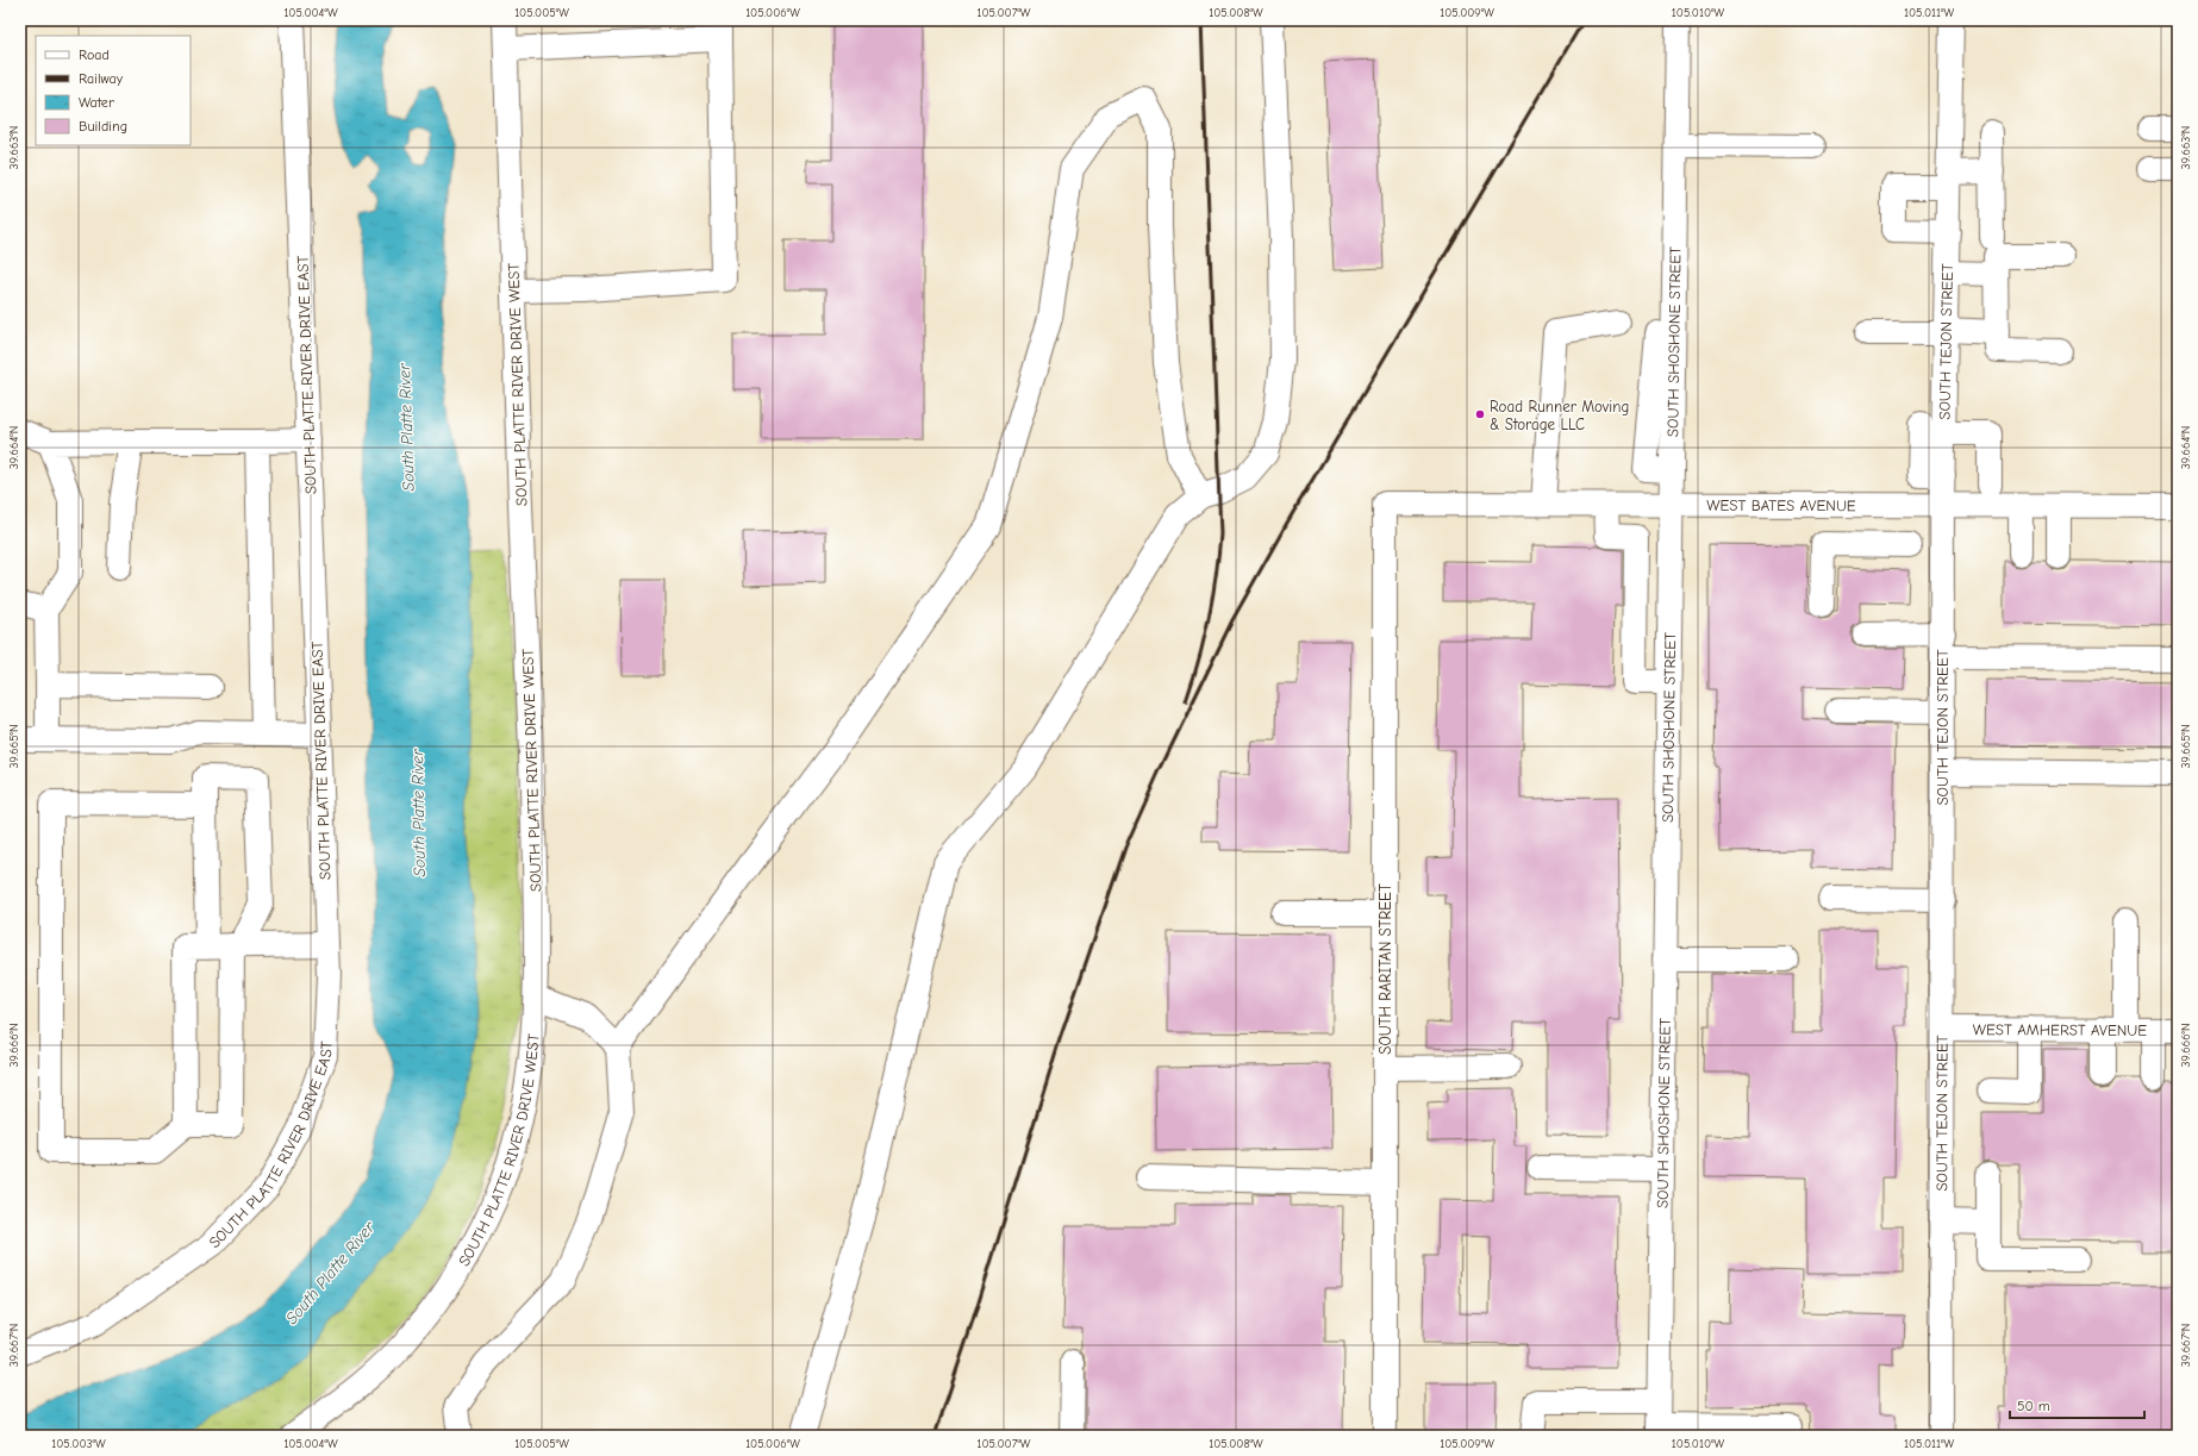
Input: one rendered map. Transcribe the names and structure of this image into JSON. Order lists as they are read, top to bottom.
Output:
{
  "streets": {
    "street": [
      "SOUTH TEJON STREET",
      "SOUTH SHOSHONE STREET",
      "SOUTH PLATTE RIVER DRIVE EAST",
      "SOUTH PLATTE RIVER DRIVE WEST",
      "WEST BATES AVENUE",
      "SOUTH RARITAN STREET",
      "WEST AMHERST AVENUE"
    ]
  },
  "crossings": [
    ["SOUTH TEJON STREET", "WEST BATES AVENUE"],
    ["SOUTH TEJON STREET", "WEST AMHERST AVENUE"],
    ["SOUTH SHOSHONE STREET", "WEST BATES AVENUE"],
    ["WEST BATES AVENUE", "SOUTH RARITAN STREET"]
  ],
  "water": ["South Platte River"],
  "places": ["Road Runner Moving & Storage LLC"],
  "legend": [
    "Road",
    "Railway",
    "Water",
    "Building"
  ],
  "scale_bar": "50 m",
  "coordinates": [
    "105.004°W",
    "105.005°W",
    "105.006°W",
    "105.007°W",
    "105.008°W",
    "105.009°W",
    "105.010°W",
    "105.011°W",
    "39.663°N",
    "39.664°N",
    "39.665°N",
    "39.666°N",
    "39.667°N",
    "105.003°W"
  ]
}
